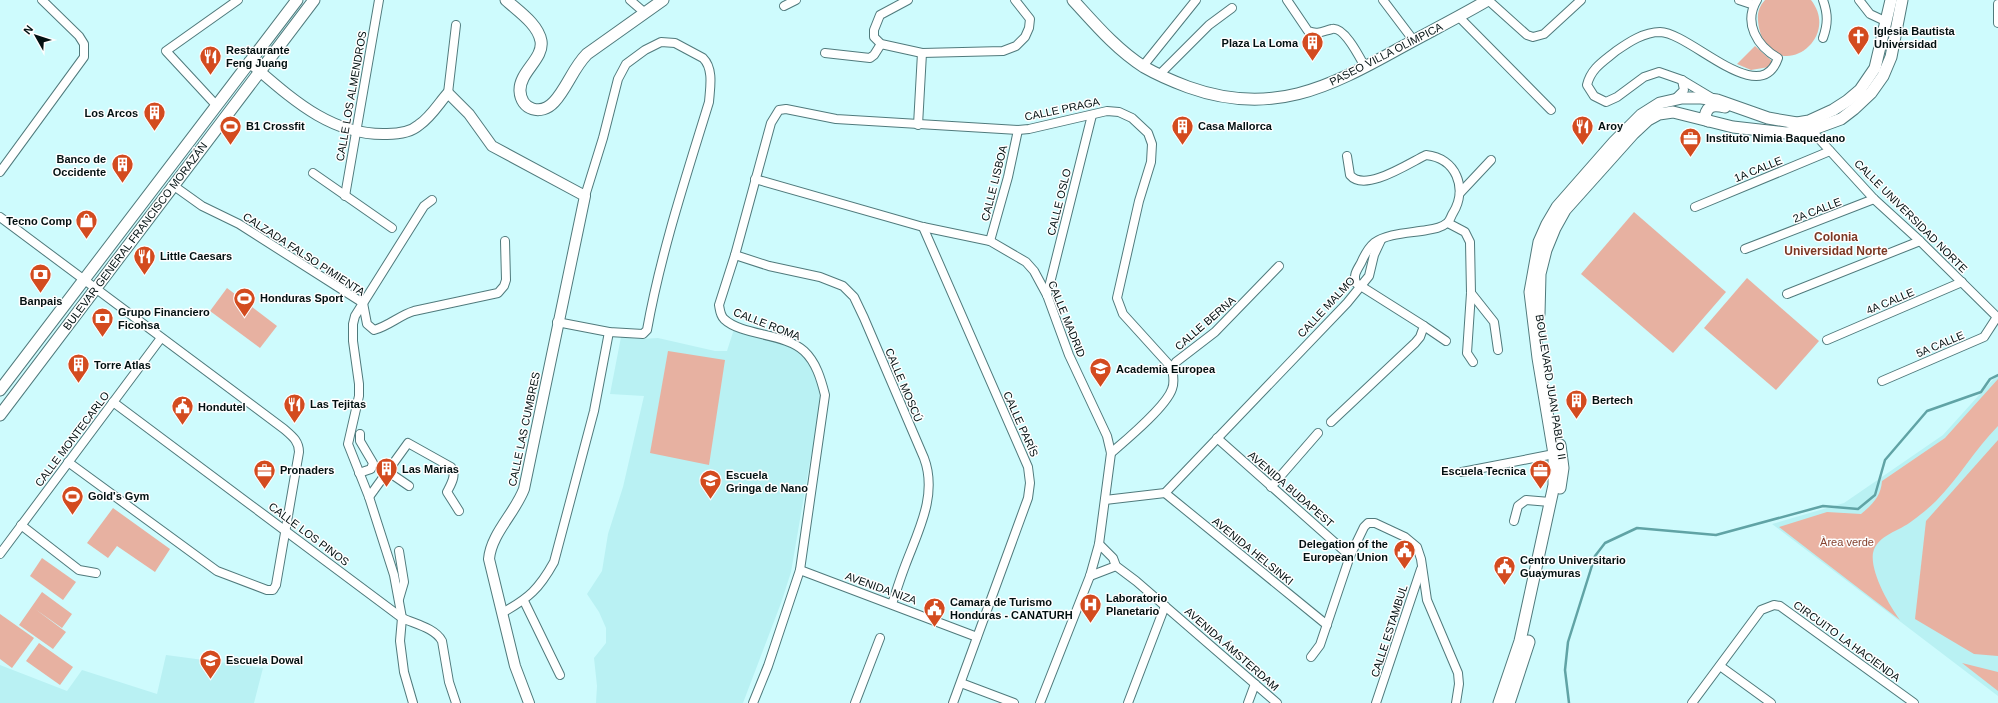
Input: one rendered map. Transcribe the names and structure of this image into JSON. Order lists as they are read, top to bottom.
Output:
{
  "streets": {
    "main road": ["PASEO VILLA OLÍMPICA", "BULEVAR GENERAL FRANCISCO MORAZÁN", "BOULEVARD JUAN PABLO II"],
    "street": [
      "CALLE LOS ALMENDROS",
      "CALLE PRAGA",
      "1A CALLE",
      "CALLE LISBOA",
      "CALLE OSLO",
      "2A CALLE",
      "CALLE UNIVERSIDAD NORTE",
      "CALZADA FALSO PIMIENTA",
      "4A CALLE",
      "CALLE MALMO",
      "CALLE MADRID",
      "CALLE BERNA",
      "CALLE ROMA",
      "5A CALLE",
      "CALLE MOSCÚ",
      "CALLE PARÍS",
      "CALLE LAS CUMBRES",
      "CALLE MONTECARLO",
      "AVENIDA BUDAPEST",
      "CALLE LOS PINOS",
      "AVENIDA HELSINKI",
      "AVENIDA NIZA",
      "CALLE ESTAMBUL",
      "CIRCUITO LA HACIENDA",
      "AVENIDA ÁMSTERDAM"
    ]
  },
  "crossings": [
    ["CALLE PRAGA", "CALLE LISBOA"],
    ["CALLE PRAGA", "CALLE OSLO"],
    ["CALLE PRAGA", "CALLE BERNA"],
    ["CALLE PRAGA", "CALLE ROMA"],
    ["1A CALLE", "CALLE UNIVERSIDAD NORTE"],
    ["CALLE LISBOA", "CALLE MADRID"],
    ["CALLE OSLO", "CALLE MADRID"],
    ["2A CALLE", "CALLE UNIVERSIDAD NORTE"],
    ["CALLE UNIVERSIDAD NORTE", "4A CALLE"],
    ["CALLE UNIVERSIDAD NORTE", "5A CALLE"],
    ["CALLE UNIVERSIDAD NORTE", "BOULEVARD JUAN PABLO II"],
    ["BULEVAR GENERAL FRANCISCO MORAZÁN", "CALZADA FALSO PIMIENTA"],
    ["CALLE MALMO", "AVENIDA BUDAPEST"],
    ["CALLE MALMO", "AVENIDA HELSINKI"],
    ["CALLE MADRID", "CALLE ROMA"],
    ["CALLE MADRID", "CALLE PARÍS"],
    ["CALLE MADRID", "AVENIDA ÁMSTERDAM"],
    ["CALLE ROMA", "CALLE MOSCÚ"],
    ["CALLE ROMA", "AVENIDA NIZA"],
    ["CALLE MOSCÚ", "AVENIDA NIZA"],
    ["CALLE PARÍS", "AVENIDA NIZA"],
    ["CALLE MONTECARLO", "CALLE LOS PINOS"]
  ],
  "districts": ["Colonia Universidad Norte"],
  "parks": ["Àrea verde"],
  "places": {
    "church": ["Iglesia Bautista Universidad"],
    "building": [
      "Plaza La Loma",
      "Los Arcos",
      "Casa Mallorca",
      "Banco de Occidente",
      "Torre Atlas",
      "Bertech",
      "Las Marias"
    ],
    "restaurant": [
      "Restaurante Feng Juang",
      "Aroy",
      "Little Caesars",
      "Las Tejitas"
    ],
    "sports": ["B1 Crossfit", "Honduras Sport", "Gold's Gym"],
    "office": ["Instituto Nimia Baquedano", "Pronaders", "Escuela Tecnica"],
    "shop": ["Tecno Comp"],
    "bank": ["Banpais", "Grupo Financiero Ficohsa"],
    "school or university": ["Academia Europea", "Escuela Gringa de Nano", "Escuela Dowal"],
    "public building": [
      "Hondutel",
      "Delegation of the European Union",
      "Centro Universitario Guaymuras",
      "Camara de Turismo Honduras - CANATURH"
    ],
    "hospital": ["Laboratorio Planetario"]
  },
  "north": "top left"
}
